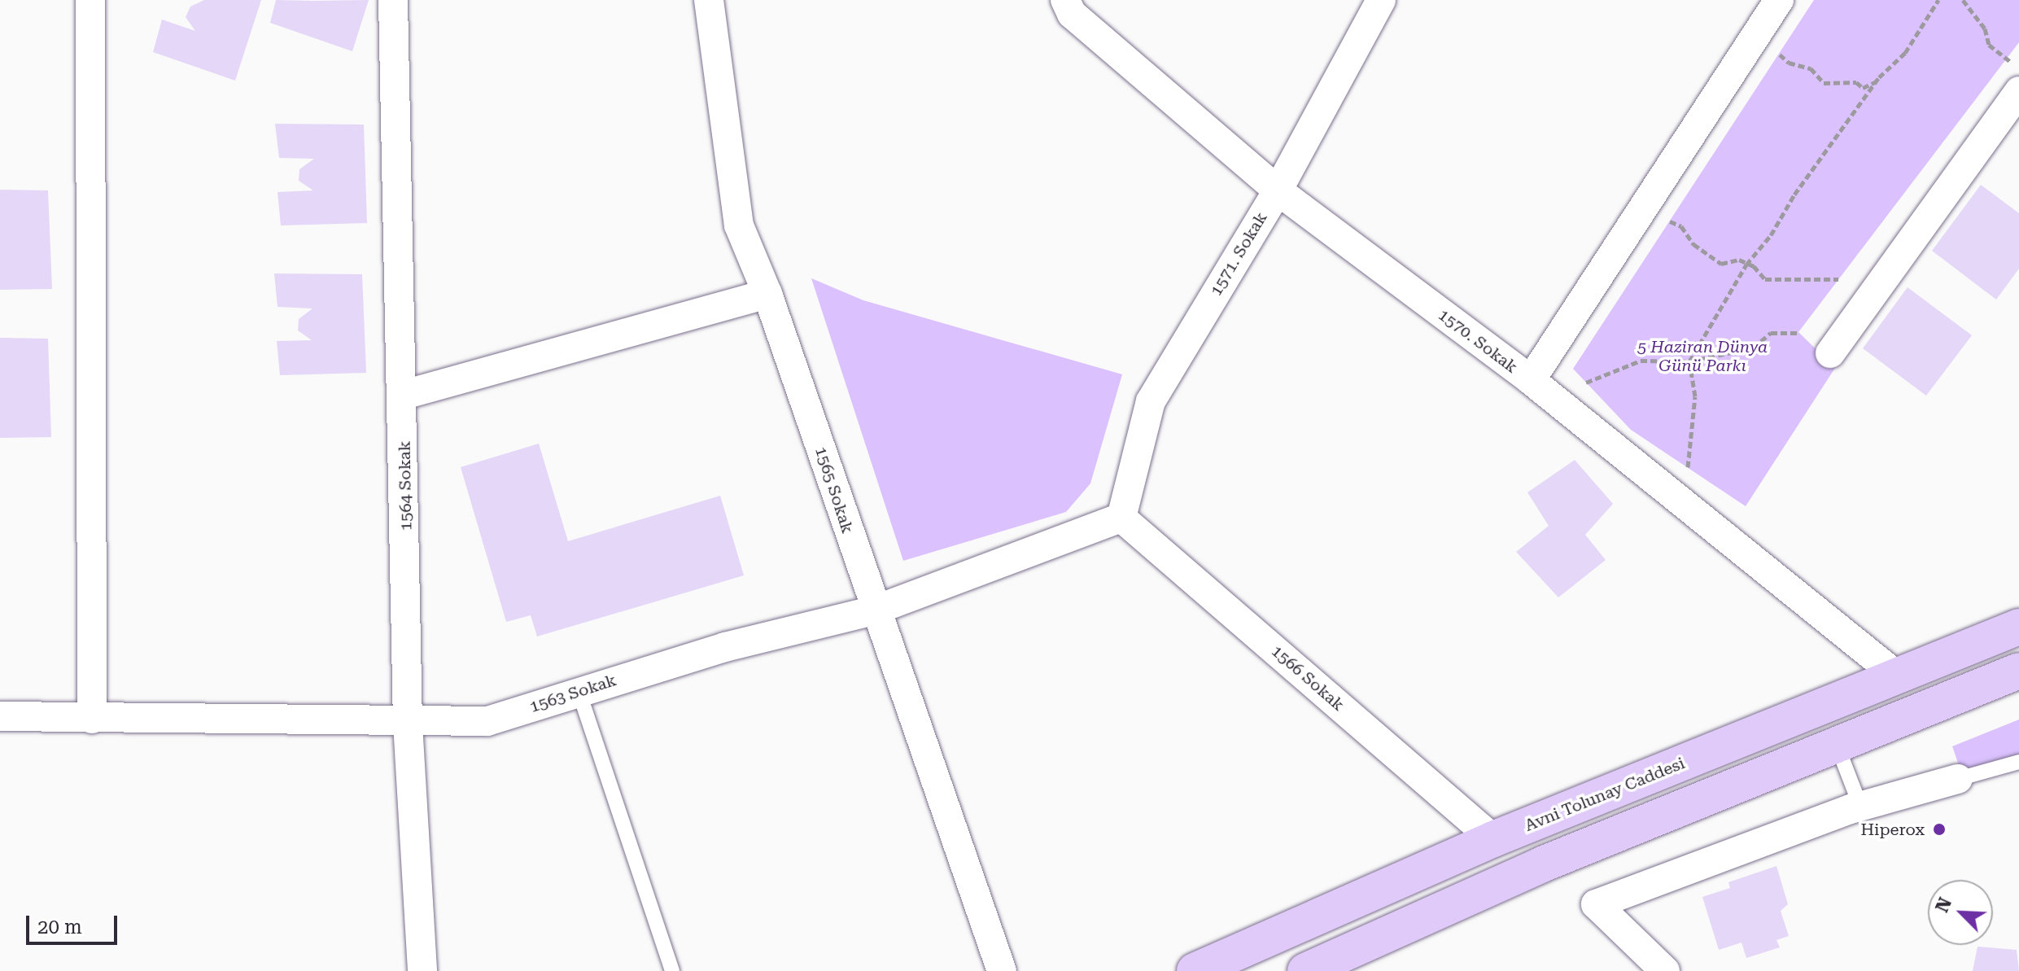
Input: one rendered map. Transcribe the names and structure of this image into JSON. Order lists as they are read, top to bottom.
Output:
{
  "streets": {
    "main road": ["Avni Tolunay Caddesi"],
    "street": [
      "1571. Sokak",
      "1570. Sokak",
      "1564 Sokak",
      "1565 Sokak",
      "1566 Sokak",
      "1563 Sokak"
    ]
  },
  "crossings": [
    ["1571. Sokak", "1570. Sokak"],
    ["1571. Sokak", "1566 Sokak"],
    ["1571. Sokak", "1563 Sokak"],
    ["1570. Sokak", "Avni Tolunay Caddesi"],
    ["1564 Sokak", "1563 Sokak"],
    ["1565 Sokak", "1563 Sokak"],
    ["1566 Sokak", "1563 Sokak"],
    ["1566 Sokak", "Avni Tolunay Caddesi"]
  ],
  "parks": ["5 Haziran Dünya Günü Parkı"],
  "places": ["Hiperox"],
  "scale_bar": "20 m",
  "north": "top left"
}
